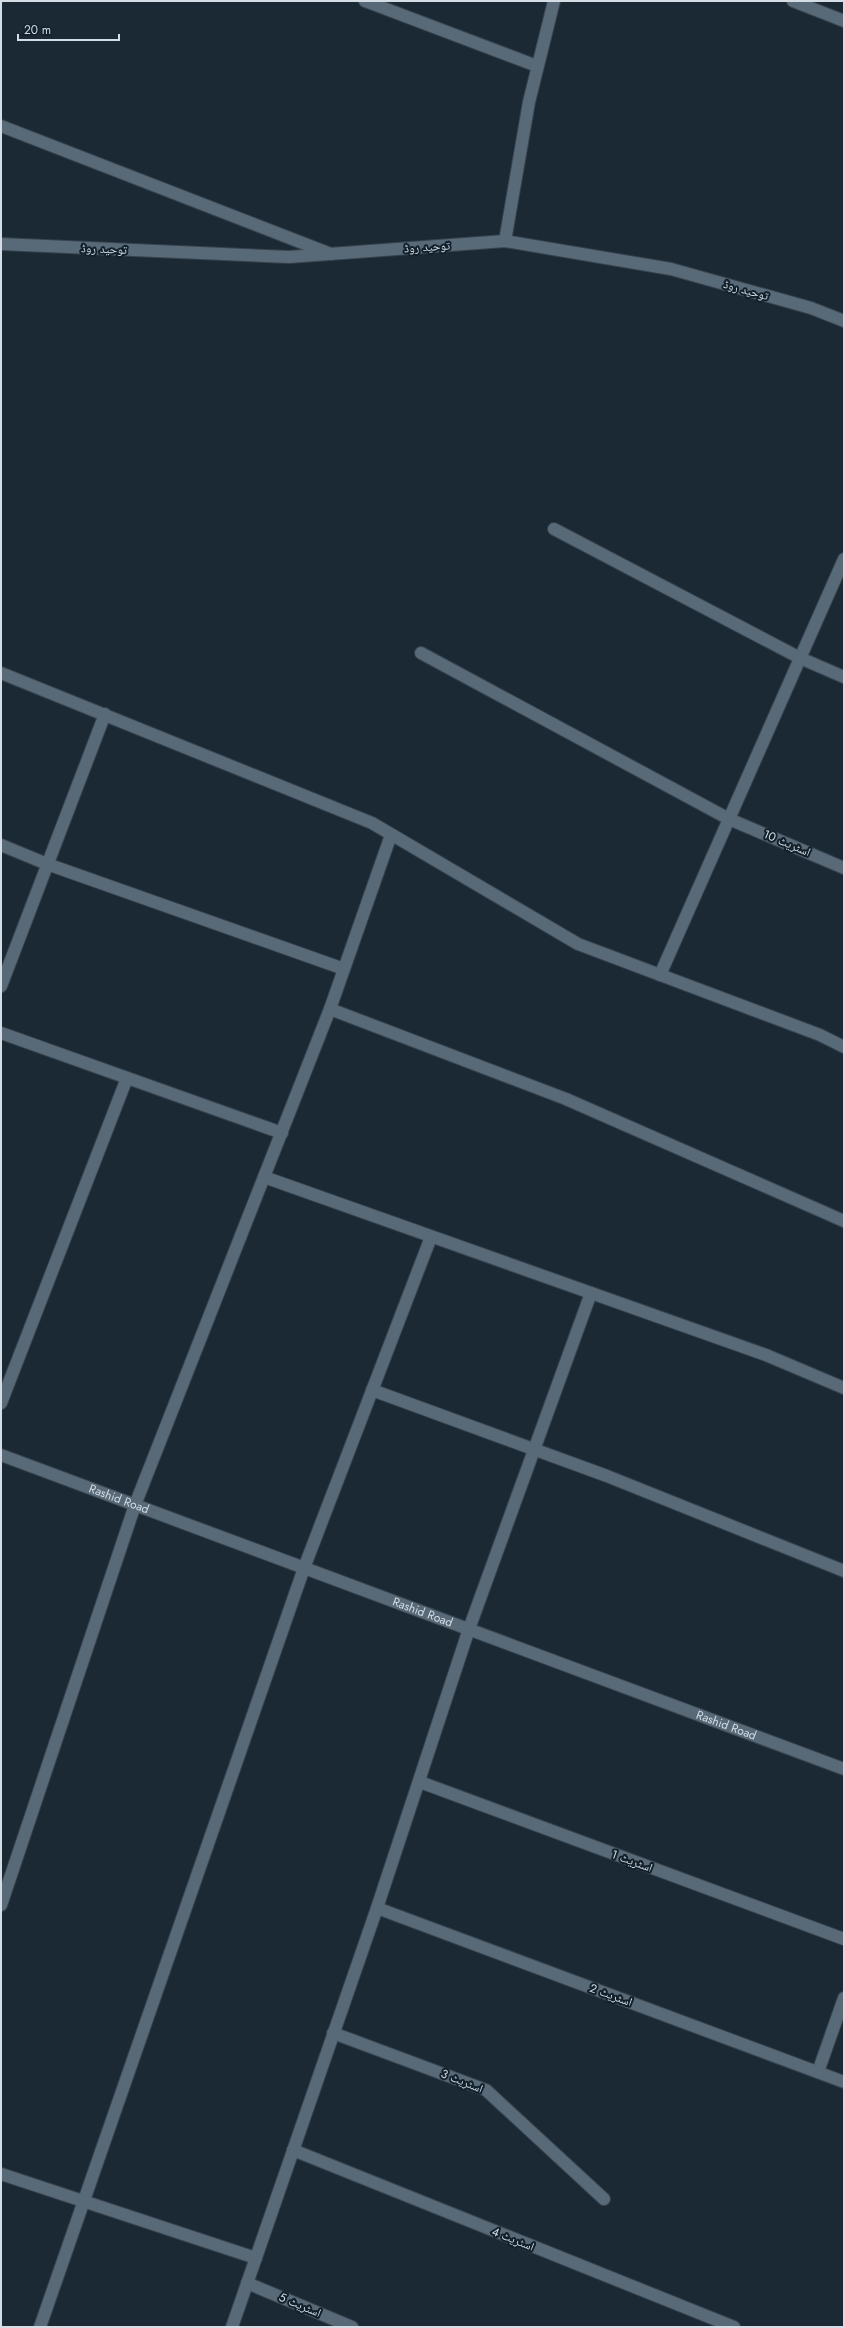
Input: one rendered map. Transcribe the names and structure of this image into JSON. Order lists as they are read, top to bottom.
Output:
{
  "streets": {
    "street": [
      "توحید روڈ",
      "اسٹریٹ 10",
      "Rashid Road",
      "اسٹریٹ 1",
      "اسٹریٹ 2",
      "اسٹریٹ 3",
      "اسٹریٹ 4",
      "اسٹریٹ 5"
    ]
  },
  "scale_bar": "20 m"
}
